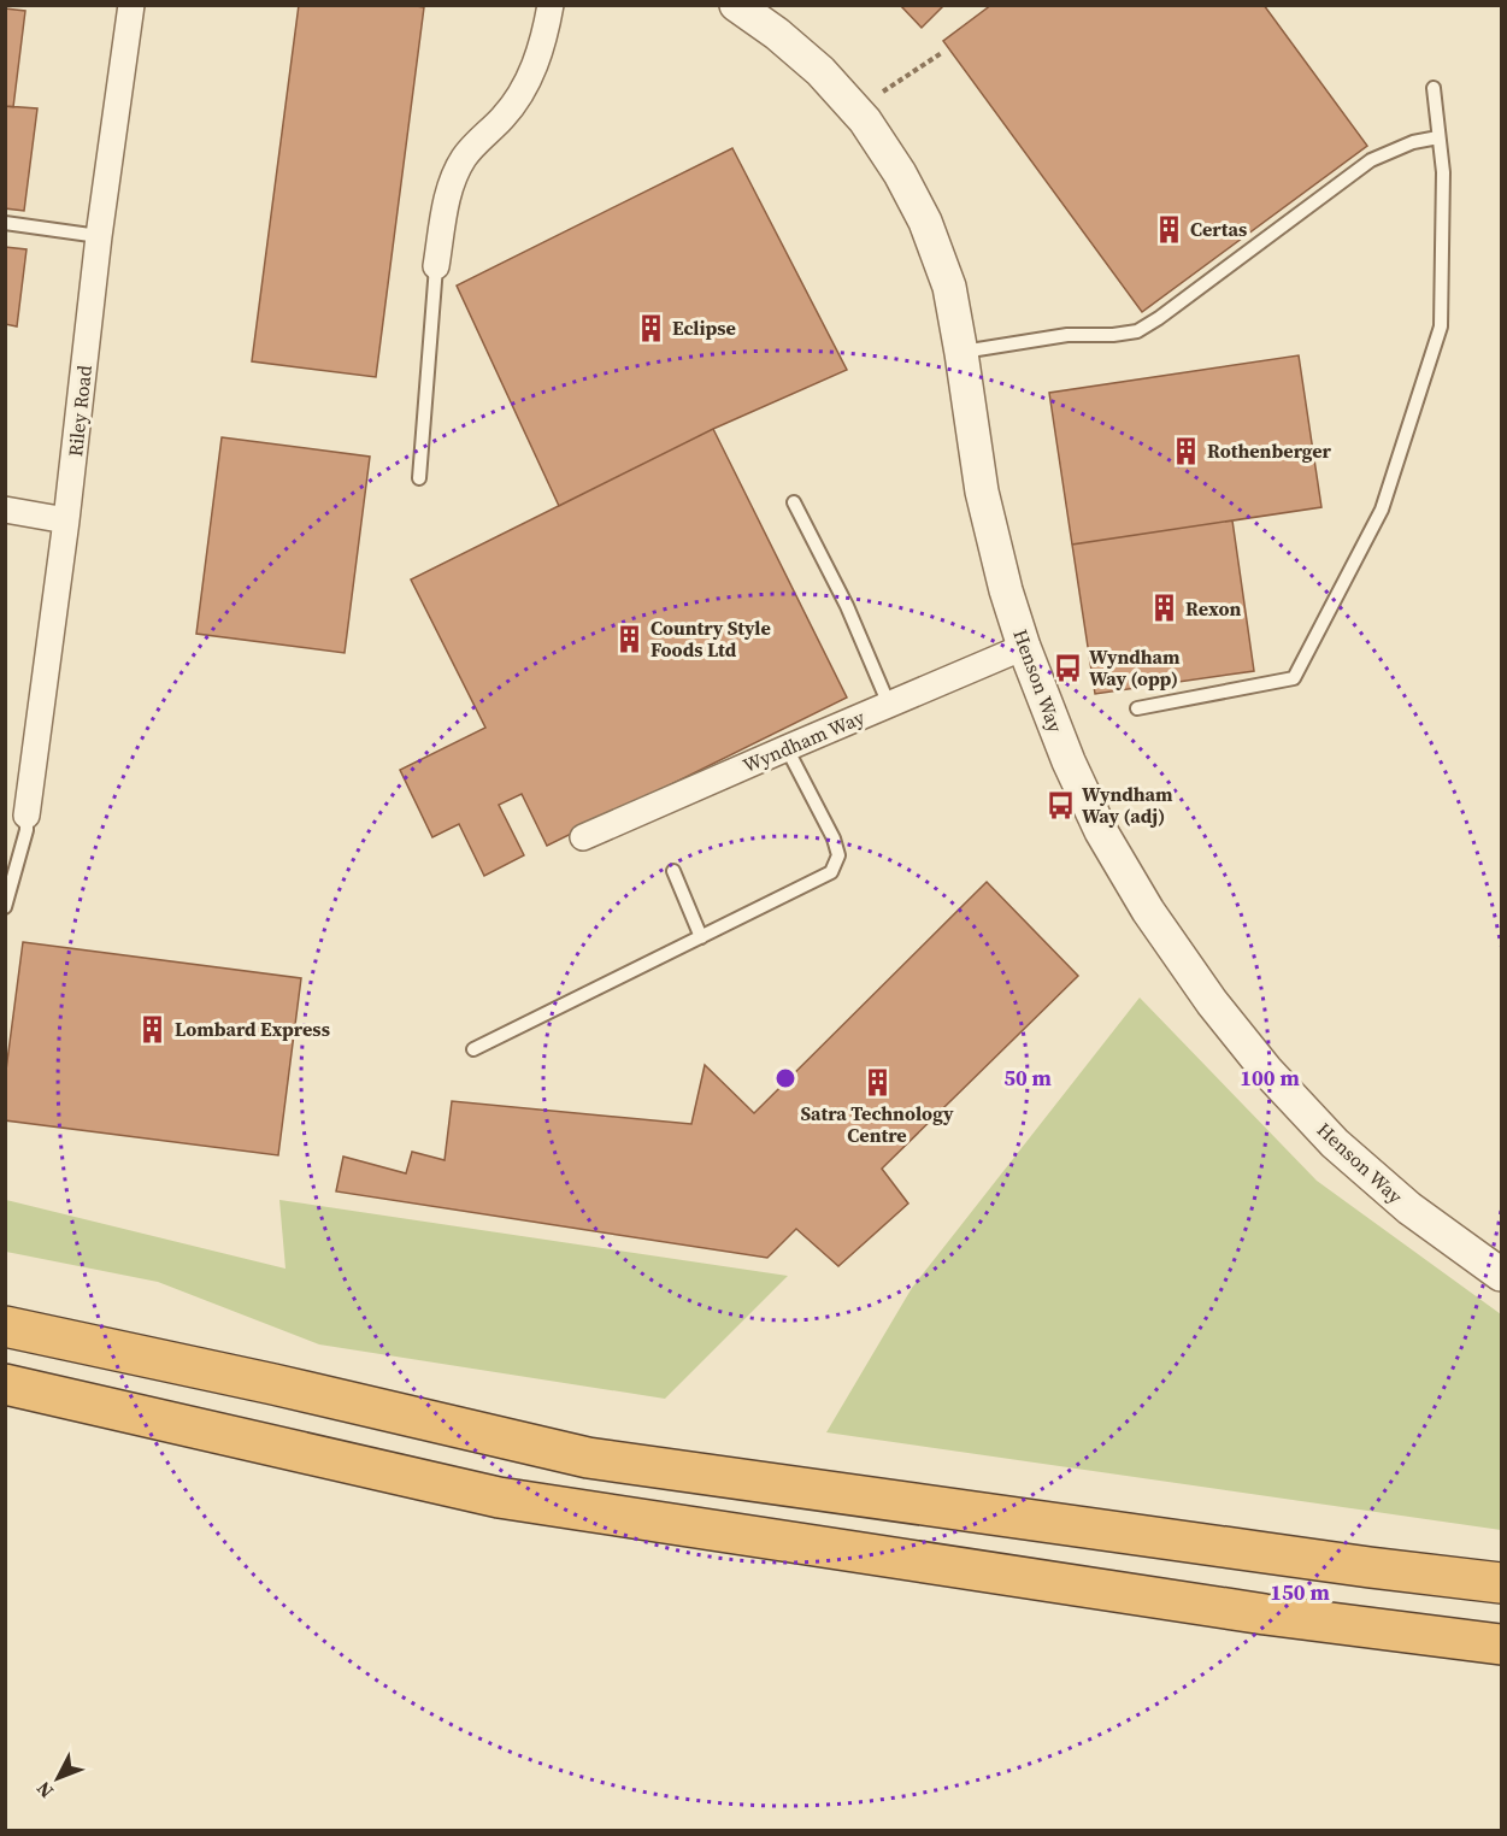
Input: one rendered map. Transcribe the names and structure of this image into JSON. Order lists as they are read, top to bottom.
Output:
{
  "streets": {
    "street": ["Riley Road", "Henson Way", "Wyndham Way"]
  },
  "crossings": [
    ["Henson Way", "Wyndham Way"]
  ],
  "places": {
    "building": [
      "Certas",
      "Eclipse",
      "Rothenberger",
      "Rexon",
      "Country Style Foods Ltd",
      "Lombard Express",
      "Satra Technology Centre"
    ],
    "bus stop": ["Wyndham Way (opp)", "Wyndham Way (adj)"]
  },
  "north": "bottom left",
  "rings": ["50 m", "100 m", "150 m"]
}
